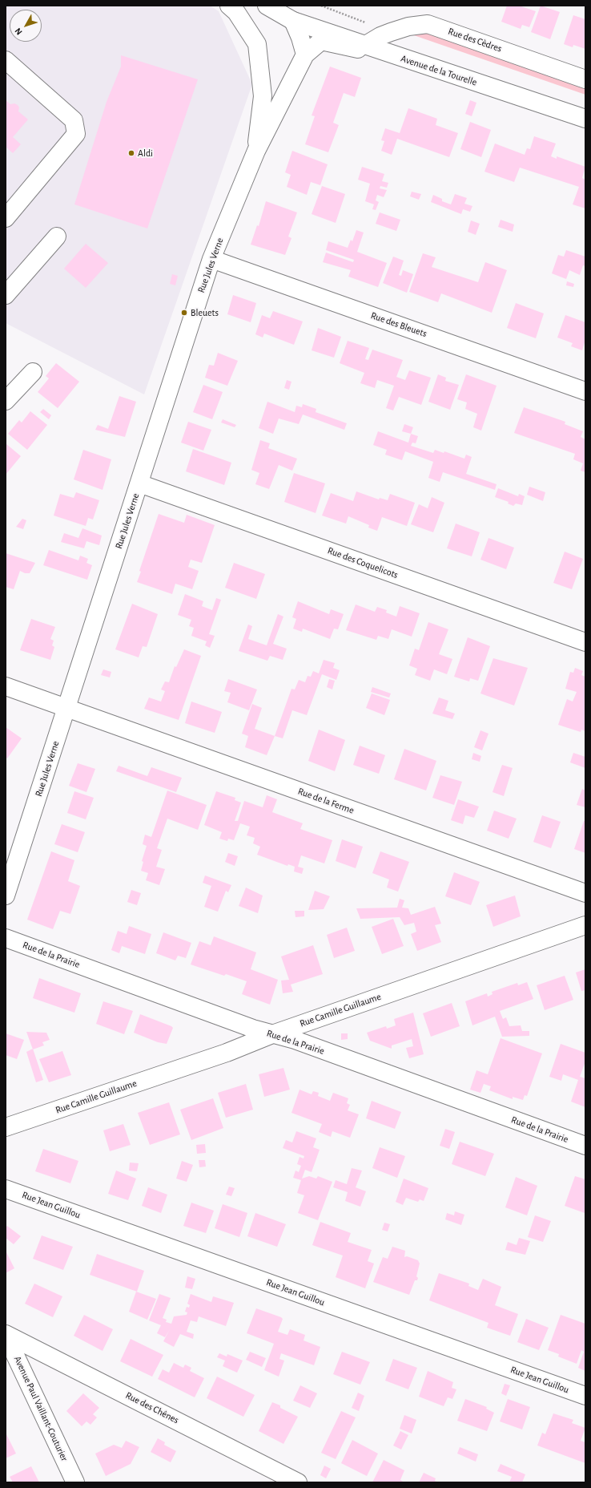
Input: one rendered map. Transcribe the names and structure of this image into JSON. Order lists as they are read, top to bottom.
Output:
{
  "streets": {
    "street": [
      "Rue des Cèdres",
      "Avenue de la Tourelle",
      "Rue Jules Verne",
      "Rue des Bleuets",
      "Rue des Coquelicots",
      "Rue de la Ferme",
      "Rue de la Prairie",
      "Rue Camille Guillaume",
      "Rue Jean Guillou",
      "Rue des Chênes",
      "Avenue Paul Vaillant-Couturier"
    ]
  },
  "crossings": [
    ["Rue des Cèdres", "Avenue de la Tourelle"],
    ["Rue Jules Verne", "Rue des Bleuets"],
    ["Rue Jules Verne", "Rue des Coquelicots"],
    ["Rue Jules Verne", "Rue de la Ferme"],
    ["Rue de la Prairie", "Rue Camille Guillaume"],
    ["Rue des Chênes", "Avenue Paul Vaillant-Couturier"]
  ],
  "places": ["Aldi", "Bleuets"],
  "north": "bottom left"
}
